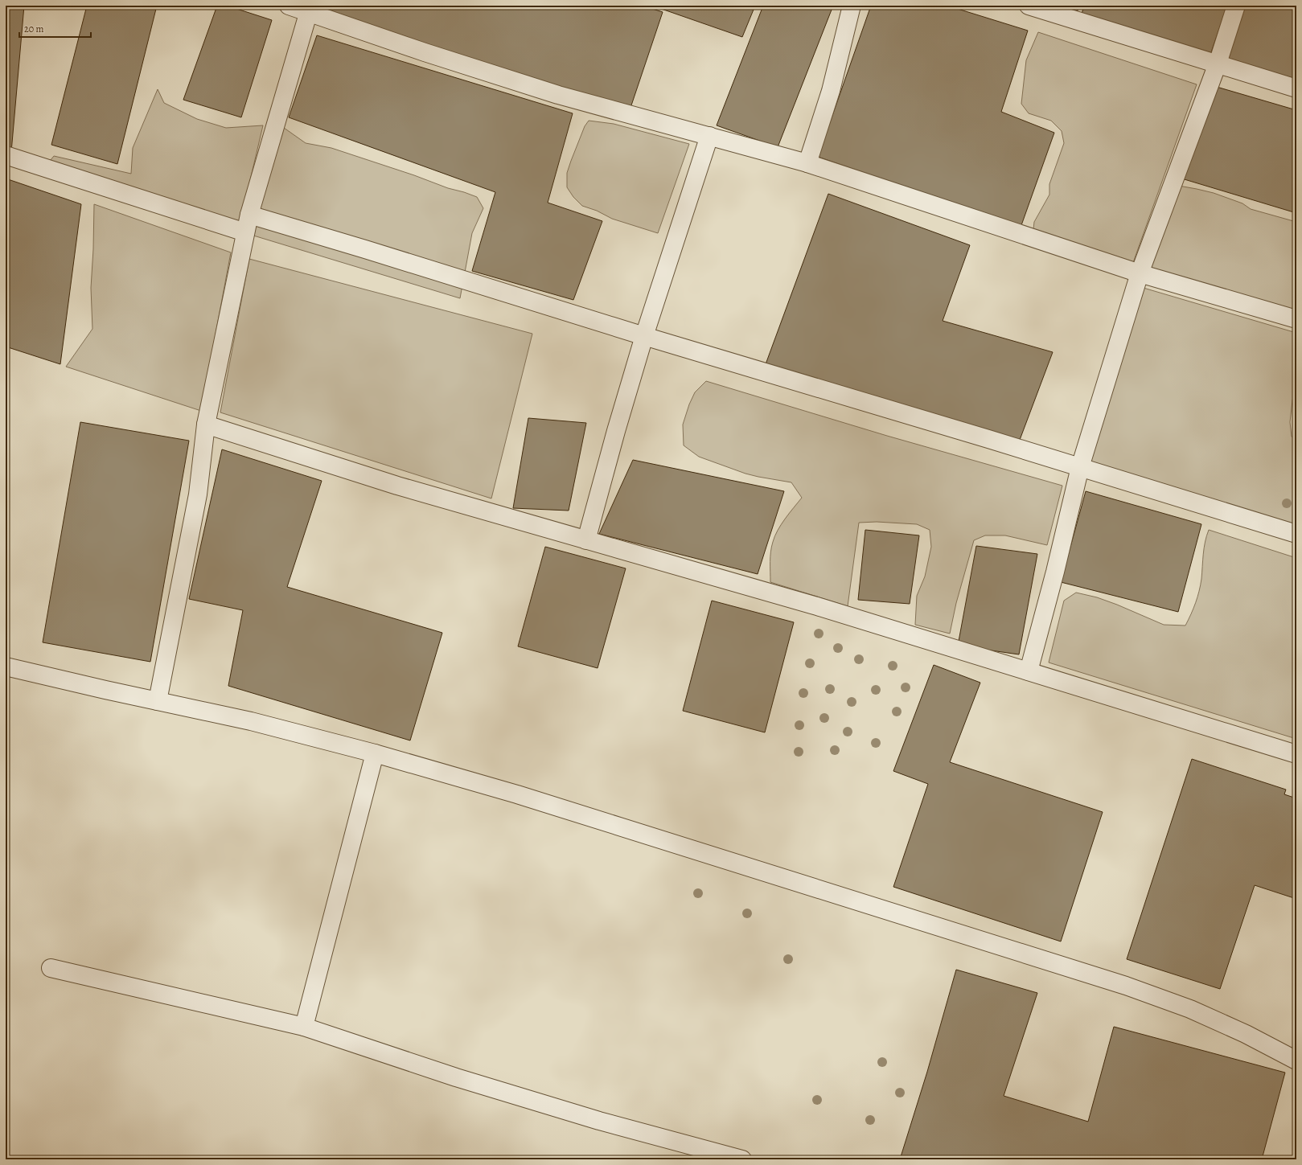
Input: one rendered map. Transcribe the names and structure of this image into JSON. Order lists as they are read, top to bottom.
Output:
{
  "scale_bar": "20 m"
}
